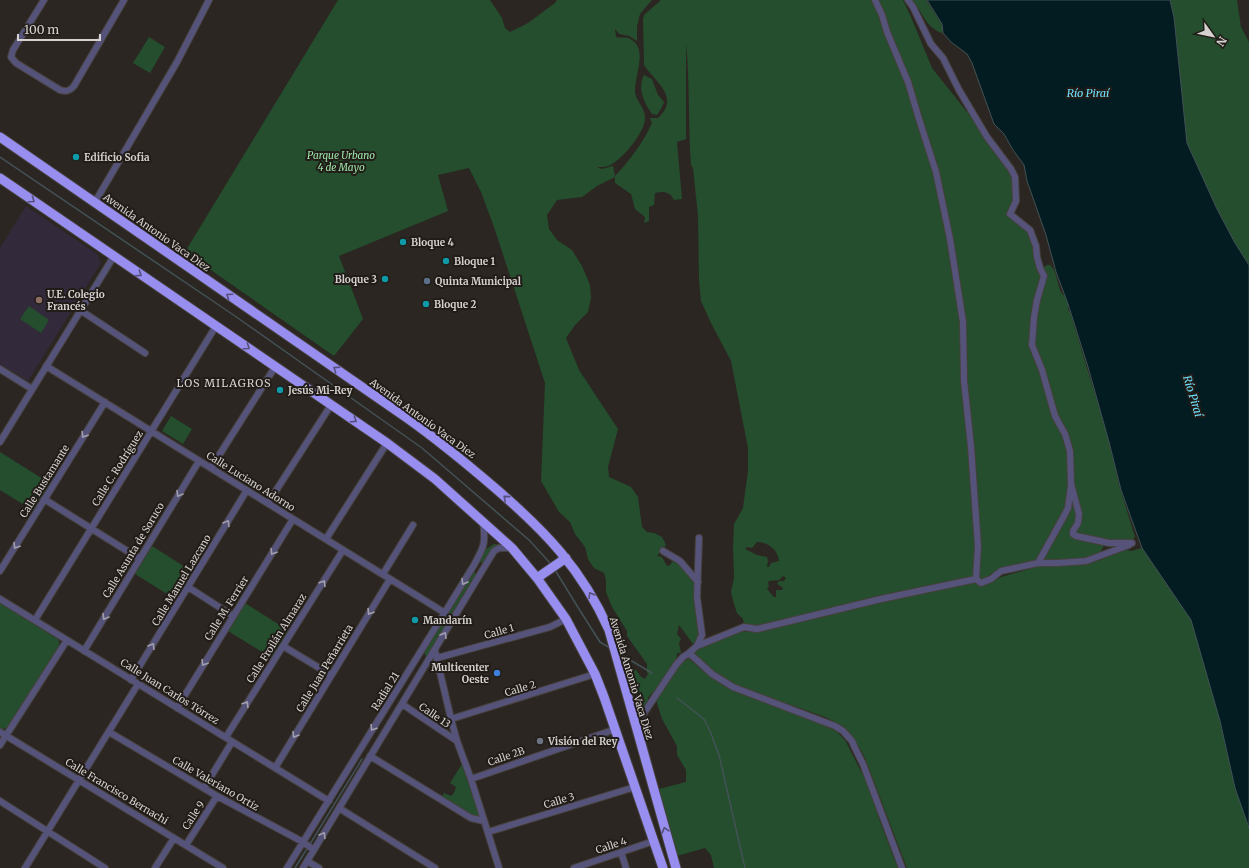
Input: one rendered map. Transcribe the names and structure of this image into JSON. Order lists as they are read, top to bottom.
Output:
{
  "streets": {
    "highway": ["Avenida Antonio Vaca Diez"],
    "street": [
      "Calle C. Rodríguez",
      "Calle Bustamante",
      "Calle Luciano Adorno",
      "Calle Asunta de Soruco",
      "Calle Manuel Lazcano",
      "Calle M. Ferrier",
      "Calle 1",
      "Calle Froilán Almaraz",
      "Calle Juan Peñarrieta",
      "Calle 2",
      "Calle Juan Carlos Tórrez",
      "Radial 21",
      "Calle 13",
      "Calle 2B",
      "Calle Valeriano Ortiz",
      "Calle Francisco Bernachi",
      "Calle 3",
      "Calle 9",
      "Calle 4"
    ]
  },
  "crossings": [
    ["Calle C. Rodríguez", "Calle Luciano Adorno"],
    ["Calle C. Rodríguez", "Calle Juan Carlos Tórrez"],
    ["Calle Bustamante", "Calle Luciano Adorno"],
    ["Calle Luciano Adorno", "Calle Asunta de Soruco"],
    ["Calle Luciano Adorno", "Calle Manuel Lazcano"],
    ["Calle Luciano Adorno", "Calle M. Ferrier"],
    ["Calle Luciano Adorno", "Calle Froilán Almaraz"],
    ["Calle Luciano Adorno", "Calle Juan Peñarrieta"],
    ["Calle Luciano Adorno", "Radial 21"],
    ["Calle Asunta de Soruco", "Calle Juan Carlos Tórrez"],
    ["Calle Manuel Lazcano", "Calle Juan Carlos Tórrez"],
    ["Calle M. Ferrier", "Calle Juan Carlos Tórrez"],
    ["Calle Froilán Almaraz", "Calle Juan Carlos Tórrez"],
    ["Calle Juan Peñarrieta", "Calle Juan Carlos Tórrez"],
    ["Calle Juan Carlos Tórrez", "Radial 21"],
    ["Calle Juan Carlos Tórrez", "Calle 9"],
    ["Radial 21", "Calle 13"],
    ["Radial 21", "Calle Valeriano Ortiz"],
    ["Calle Valeriano Ortiz", "Calle 9"],
    ["Calle Francisco Bernachi", "Calle 9"]
  ],
  "one_way": [
    "Calle Bustamante",
    "Calle Asunta de Soruco",
    "Calle Manuel Lazcano",
    "Calle M. Ferrier",
    "Calle Froilán Almaraz",
    "Calle Juan Peñarrieta"
  ],
  "districts": ["LOS MILAGROS"],
  "water": ["Río Piraí"],
  "parks": ["Parque Urbano 4 de Mayo"],
  "places": [
    "Edificio Sofia",
    "Bloque 4",
    "Bloque 1",
    "Bloque 3",
    "Quinta Municipal",
    "U.E. Colegio Francés",
    "Bloque 2",
    "Jesús Mi-Rey",
    "Mandarín",
    "Multicenter Oeste",
    "Visión del Rey"
  ],
  "scale_bar": "100 m",
  "north": "bottom right"
}
